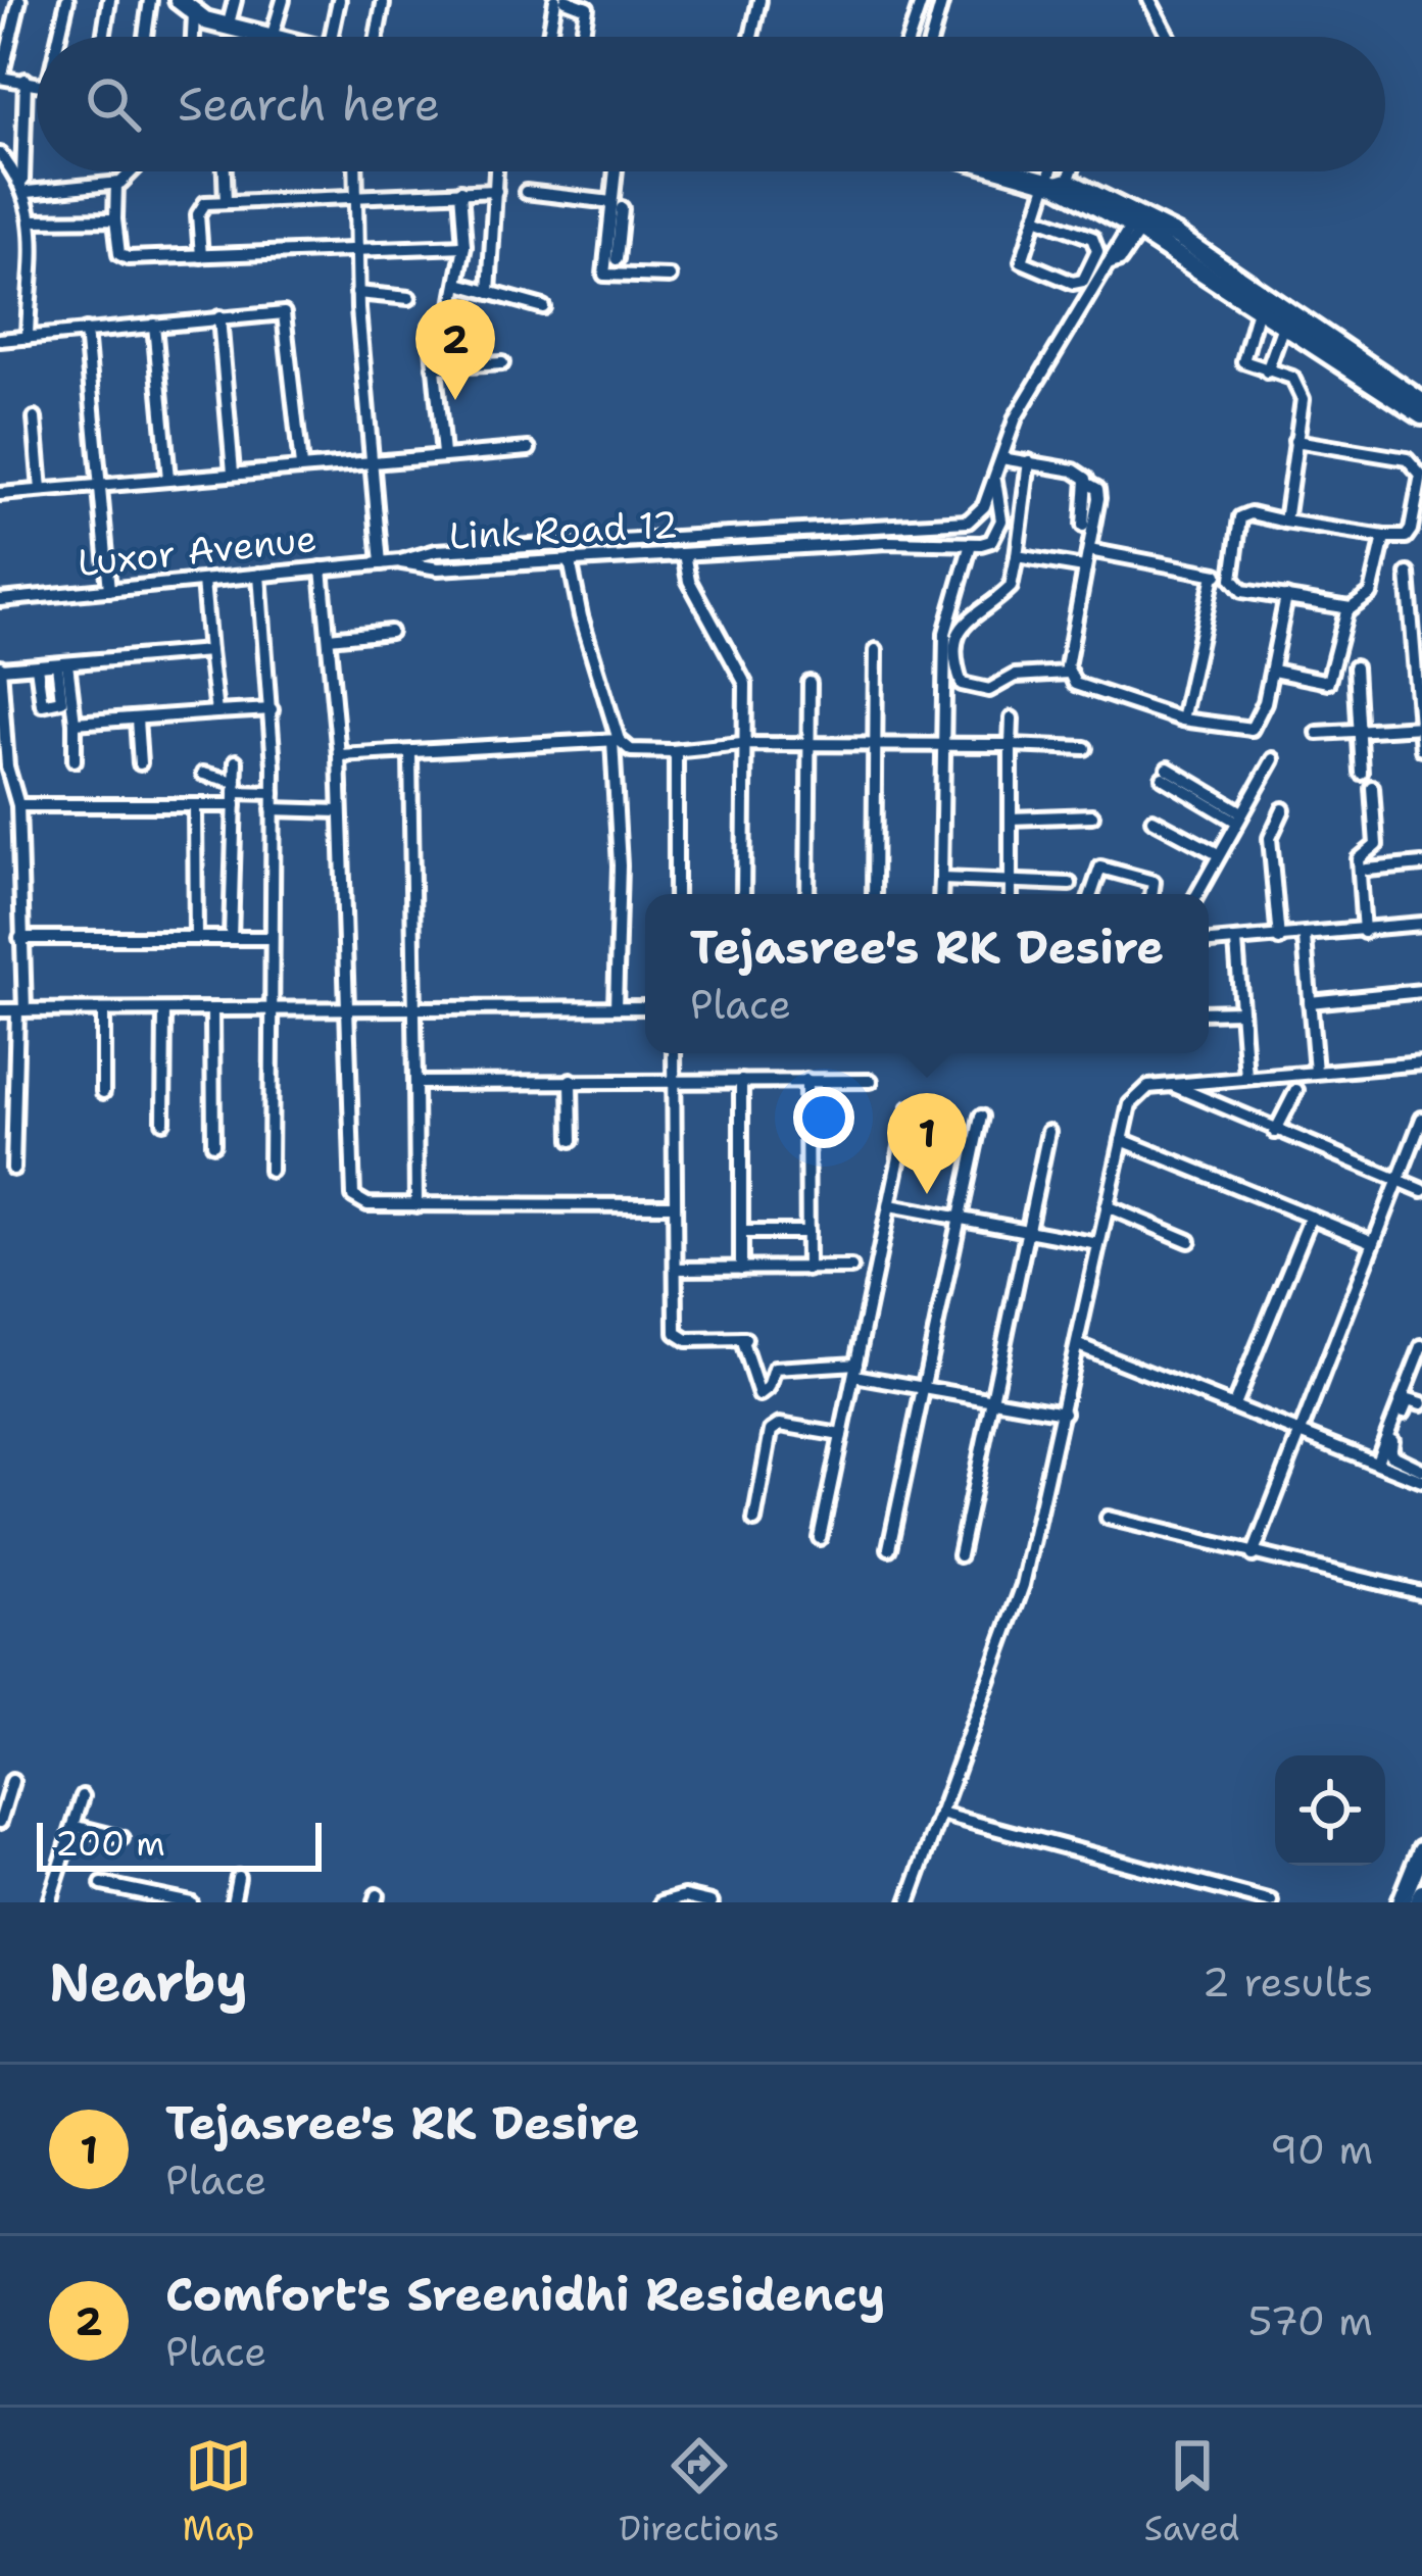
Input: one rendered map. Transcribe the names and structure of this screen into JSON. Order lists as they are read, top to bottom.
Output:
{
  "streets": {
    "street": ["Link Road 12", "Luxor Avenue"]
  },
  "crossings": [
    ["Link Road 12", "Luxor Avenue"]
  ],
  "scale_bar": "200 m",
  "page": {
    "search": "Search here",
    "pins": ["2", "1"],
    "popup": ["Tejasree's RK Desire", "Place"],
    "scale": "200 m",
    "heading": ["Nearby", "2 results"],
    "list": [
      {
        "mark": "1",
        "name": "Tejasree's RK Desire",
        "note": "Place",
        "value": "90 m"
      },
      {
        "mark": "2",
        "name": "Comfort's Sreenidhi Residency",
        "note": "Place",
        "value": "570 m"
      }
    ],
    "nav": ["Map", "Directions", "Saved"]
  }
}
